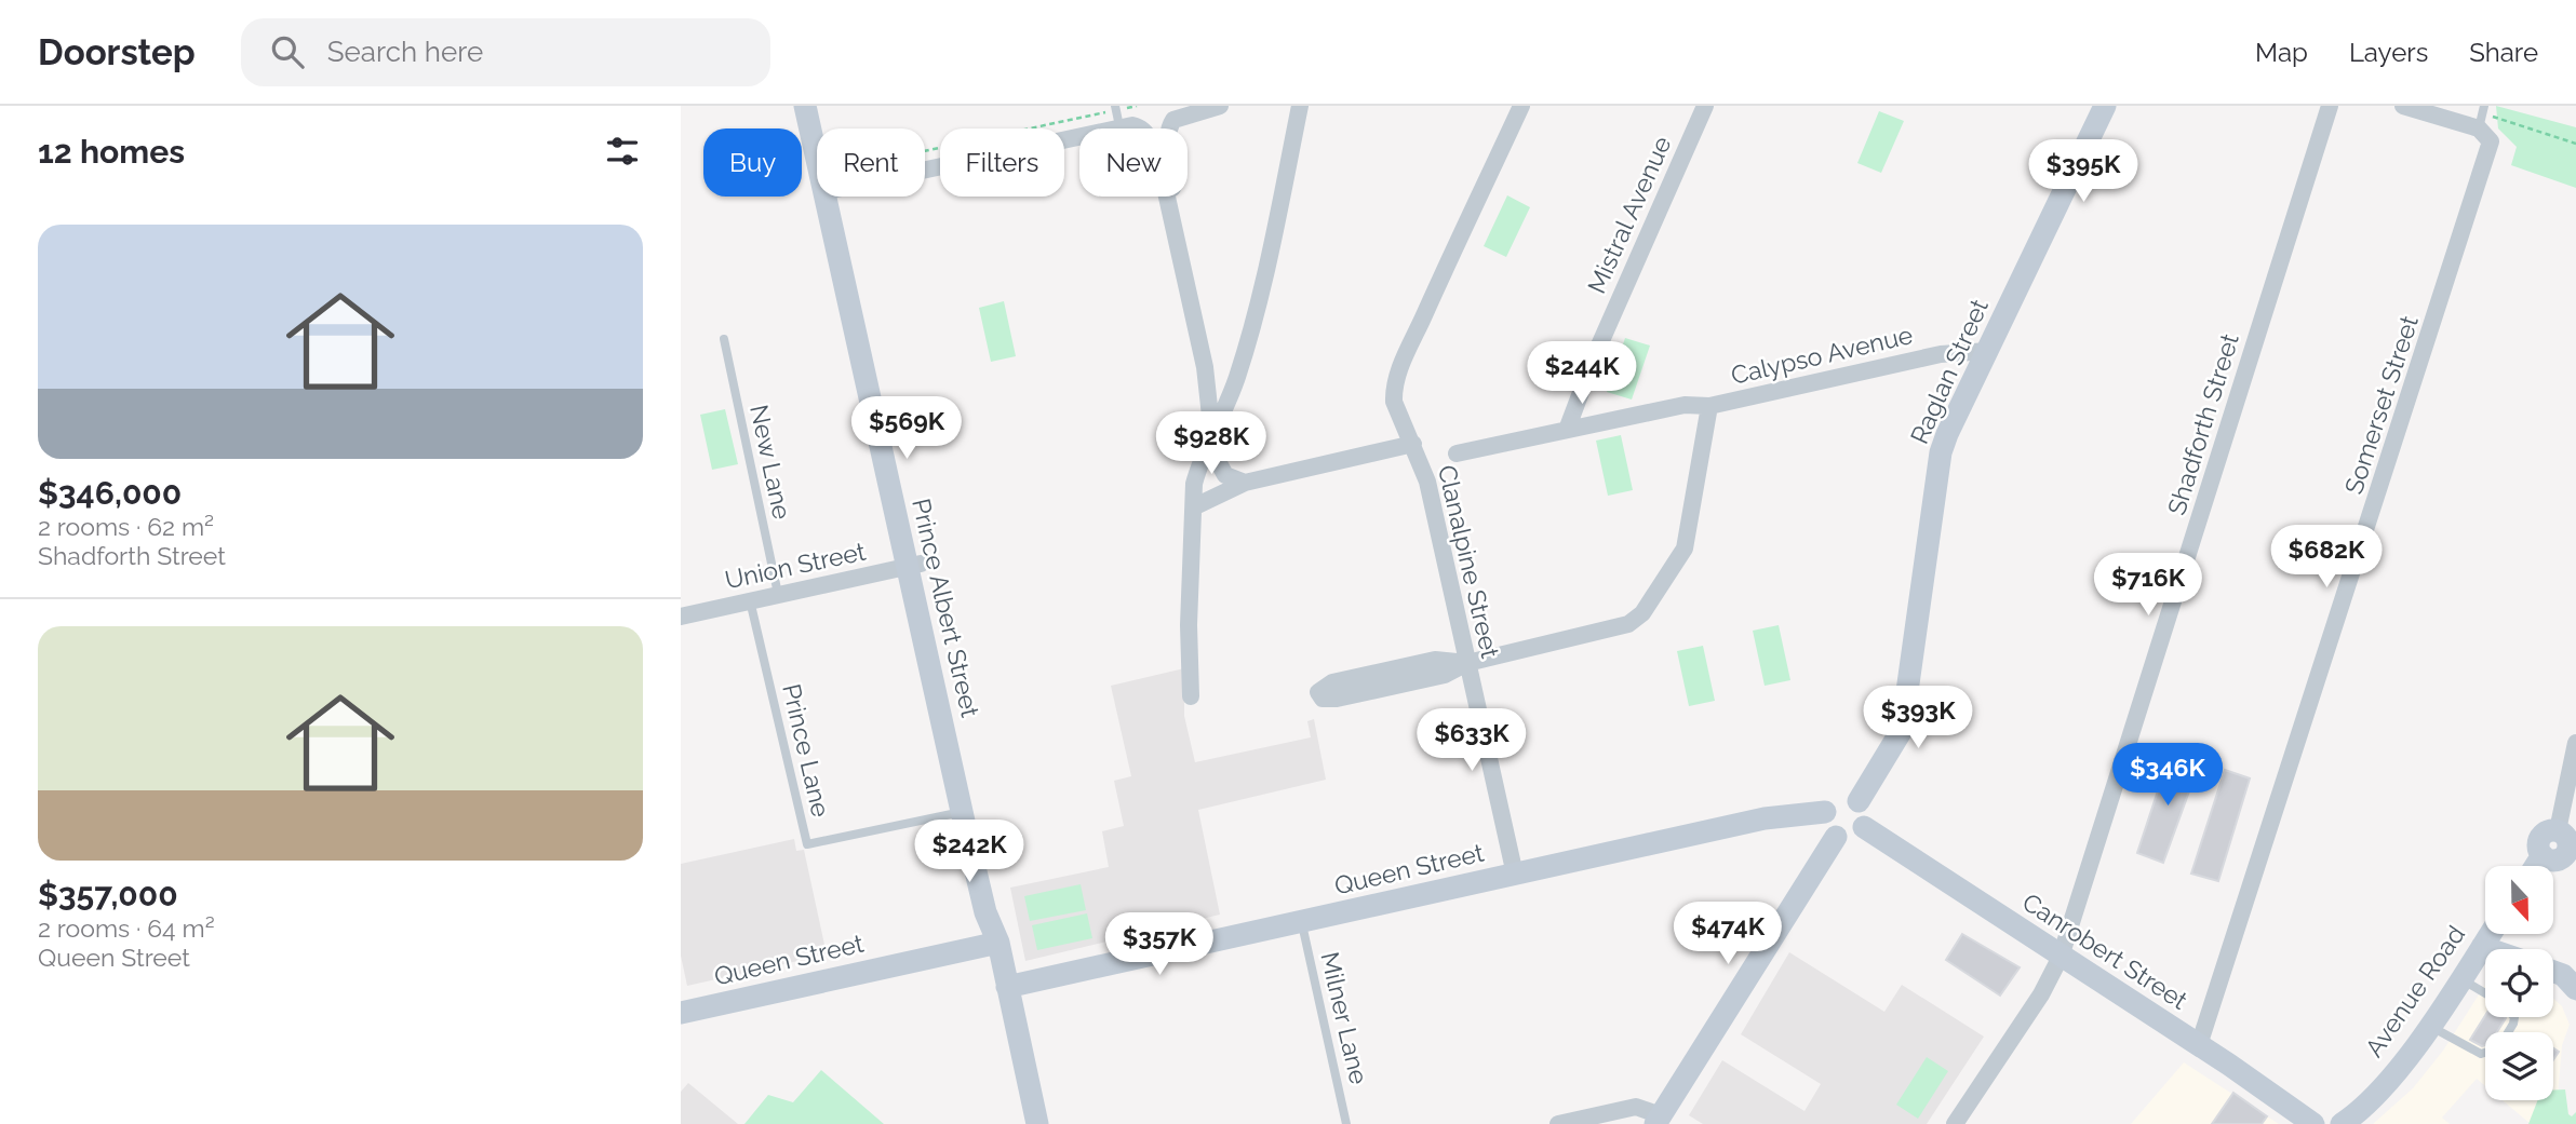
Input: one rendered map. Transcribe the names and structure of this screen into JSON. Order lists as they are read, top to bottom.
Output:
{
  "streets": {
    "street": [
      "Mistral Avenue",
      "Calypso Avenue",
      "Raglan Street",
      "Somerset Street",
      "Shadforth Street",
      "Clanalpine Street",
      "Union Street",
      "Prince Albert Street",
      "Queen Street",
      "Canrobert Street",
      "Avenue Road"
    ],
    "lane": ["New Lane", "Prince Lane", "Milner Lane"]
  },
  "crossings": [
    ["Calypso Avenue", "Raglan Street"],
    ["Calypso Avenue", "Clanalpine Street"],
    ["Raglan Street", "Queen Street"],
    ["Raglan Street", "Canrobert Street"],
    ["Somerset Street", "Canrobert Street"],
    ["Shadforth Street", "Canrobert Street"],
    ["New Lane", "Union Street"],
    ["Clanalpine Street", "Queen Street"],
    ["Union Street", "Prince Albert Street"],
    ["Union Street", "Prince Lane"],
    ["Prince Albert Street", "Prince Lane"],
    ["Prince Albert Street", "Queen Street"],
    ["Queen Street", "Canrobert Street"],
    ["Queen Street", "Milner Lane"]
  ],
  "north": "bottom",
  "page": {
    "header": "Doorstep",
    "search": "Search here",
    "nav": ["Map", "Layers", "Share"],
    "heading": "12 homes",
    "chip": [
      "Buy",
      "Rent",
      "Filters",
      "New"
    ],
    "price": [
      "$395K",
      "$244K",
      "$569K",
      "$928K",
      "$682K",
      "$716K",
      "$393K",
      "$633K",
      "$346K",
      "$242K",
      "$474K",
      "$357K"
    ],
    "list": [
      {
        "name": "$346,000",
        "note": "2 rooms · 62 m² · Shadforth Street"
      },
      {
        "name": "$357,000",
        "note": "2 rooms · 64 m² · Queen Street"
      }
    ]
  }
}
